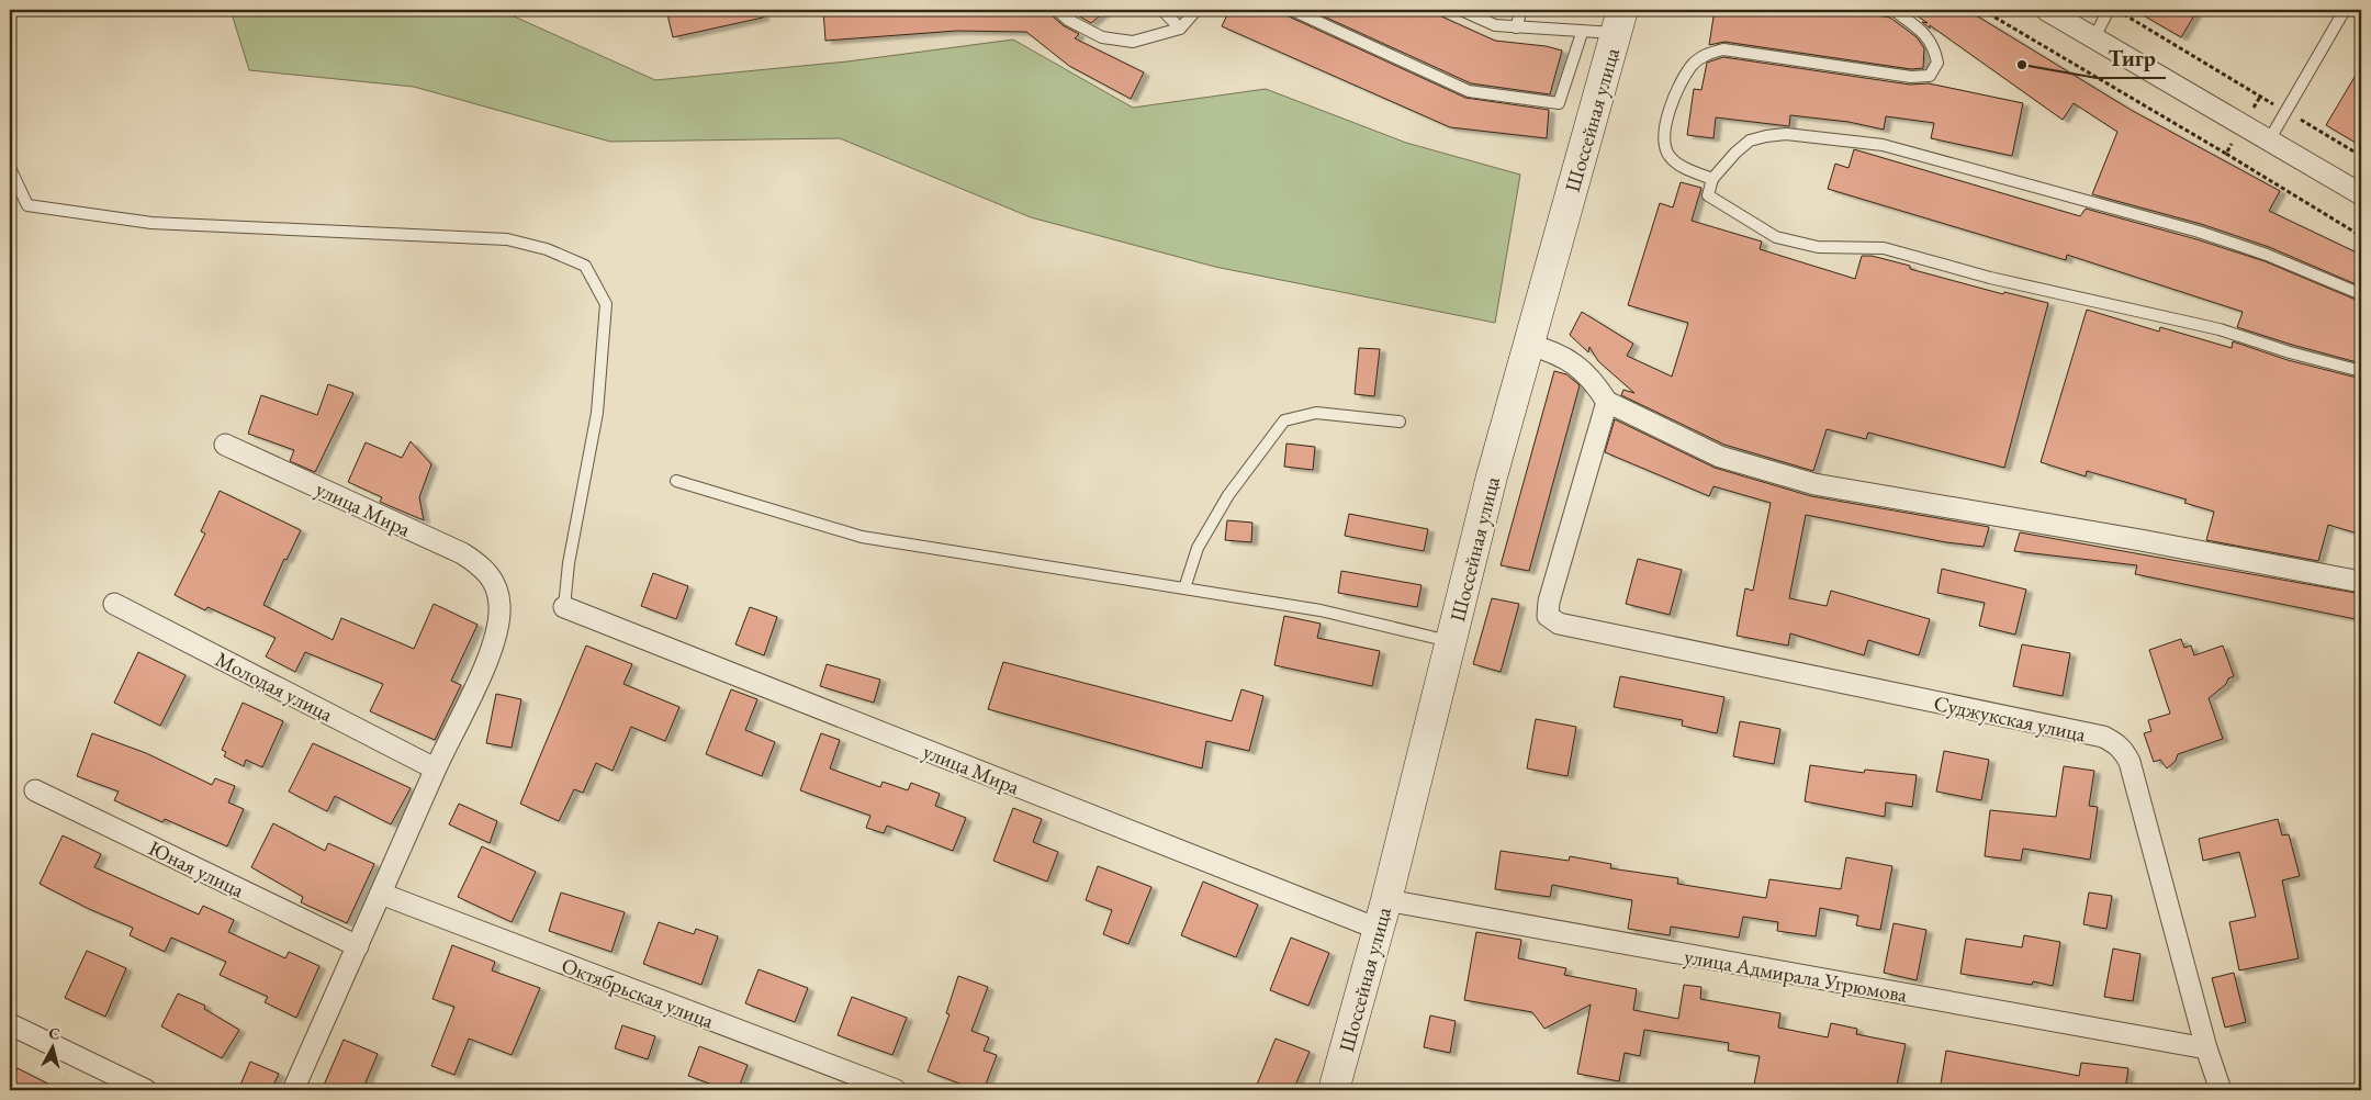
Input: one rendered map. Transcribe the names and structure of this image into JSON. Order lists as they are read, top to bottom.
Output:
{
  "streets": {
    "street": [
      "Шоссейная улица",
      "улица Мира",
      "Молодая улица",
      "Суджукская улица",
      "Юная улица",
      "улица Адмирала Угрюмова",
      "Октябрьская улица"
    ]
  },
  "crossings": [
    ["Шоссейная улица", "улица Мира"],
    ["Шоссейная улица", "улица Адмирала Угрюмова"],
    ["улица Мира", "Молодая улица"],
    ["Суджукская улица", "улица Адмирала Угрюмова"]
  ],
  "places": ["Тигр"],
  "north": "top"
}
